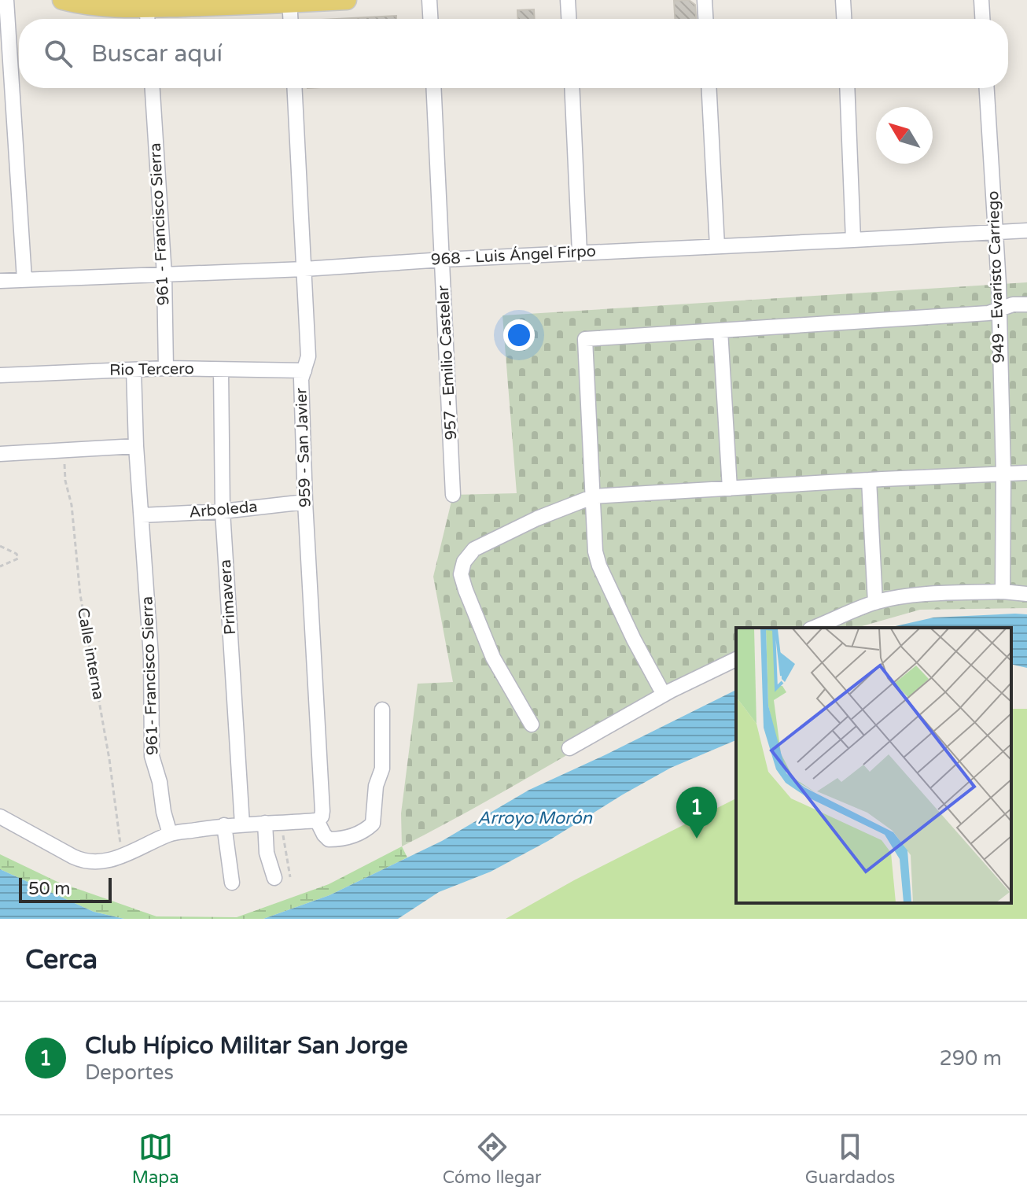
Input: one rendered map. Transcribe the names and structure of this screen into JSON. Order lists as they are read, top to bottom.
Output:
{
  "streets": {
    "street": [
      "961 - Francisco Sierra",
      "968 - Luis Ángel Firpo",
      "949 - Evaristo Carriego",
      "957 - Emilio Castelar",
      "Rio Tercero",
      "959 - San Javier",
      "Arboleda",
      "Primavera",
      "961- Francisco Sierra"
    ],
    "path": ["Calle interna"]
  },
  "crossings": [
    ["961 - Francisco Sierra", "968 - Luis Ángel Firpo"],
    ["961 - Francisco Sierra", "Rio Tercero"],
    ["968 - Luis Ángel Firpo", "949 - Evaristo Carriego"],
    ["968 - Luis Ángel Firpo", "957 - Emilio Castelar"],
    ["968 - Luis Ángel Firpo", "959 - San Javier"],
    ["Rio Tercero", "959 - San Javier"],
    ["Rio Tercero", "Primavera"],
    ["Rio Tercero", "961- Francisco Sierra"],
    ["959 - San Javier", "Arboleda"],
    ["Arboleda", "Primavera"],
    ["Arboleda", "961- Francisco Sierra"]
  ],
  "water": ["Arroyo Morón"],
  "scale_bar": "50 m",
  "north": "top left",
  "page": {
    "search": "Buscar aquí",
    "pins": "1",
    "scale": "50 m",
    "heading": "Cerca",
    "list": [
      {
        "mark": "1",
        "name": "Club Hípico Militar San Jorge",
        "note": "Deportes",
        "value": "290 m"
      }
    ],
    "nav": ["Mapa", "Cómo llegar", "Guardados"]
  }
}
